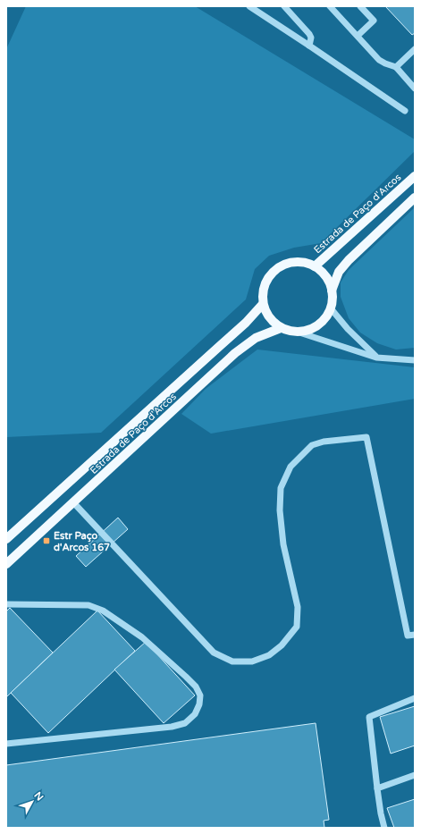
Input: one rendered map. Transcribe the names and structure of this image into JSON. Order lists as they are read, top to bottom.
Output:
{
  "streets": {
    "main road": ["Estrada de Paço d'Arcos"]
  },
  "places": {
    "transit": ["Estr Paço d'Arcos 167"]
  },
  "north": "top right"
}
